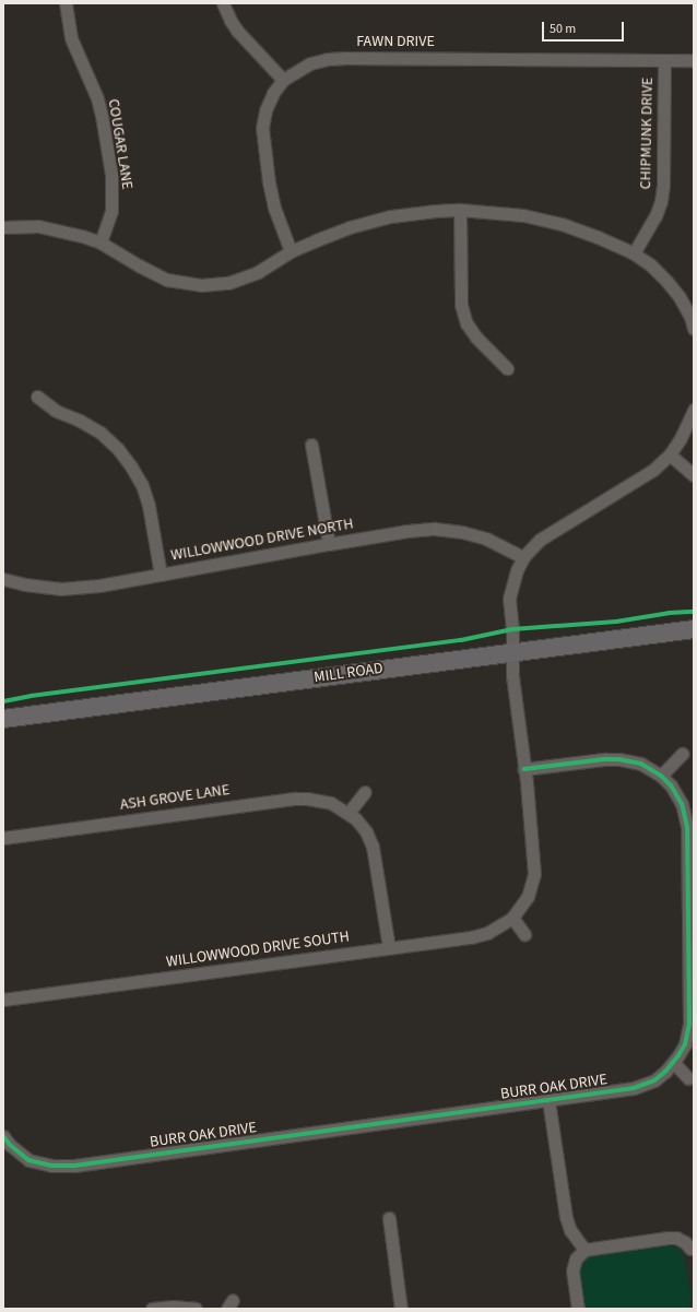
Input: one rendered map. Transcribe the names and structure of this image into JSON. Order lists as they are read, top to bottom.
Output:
{
  "streets": {
    "street": [
      "FAWN DRIVE",
      "CHIPMUNK DRIVE",
      "COUGAR LANE",
      "WILLOWWOOD DRIVE NORTH",
      "MILL ROAD",
      "ASH GROVE LANE",
      "WILLOWWOOD DRIVE SOUTH",
      "BURR OAK DRIVE"
    ]
  },
  "crossings": [
    ["FAWN DRIVE", "CHIPMUNK DRIVE"],
    ["MILL ROAD", "WILLOWWOOD DRIVE SOUTH"],
    ["ASH GROVE LANE", "WILLOWWOOD DRIVE SOUTH"],
    ["WILLOWWOOD DRIVE SOUTH", "BURR OAK DRIVE"]
  ],
  "scale_bar": "50 m"
}
